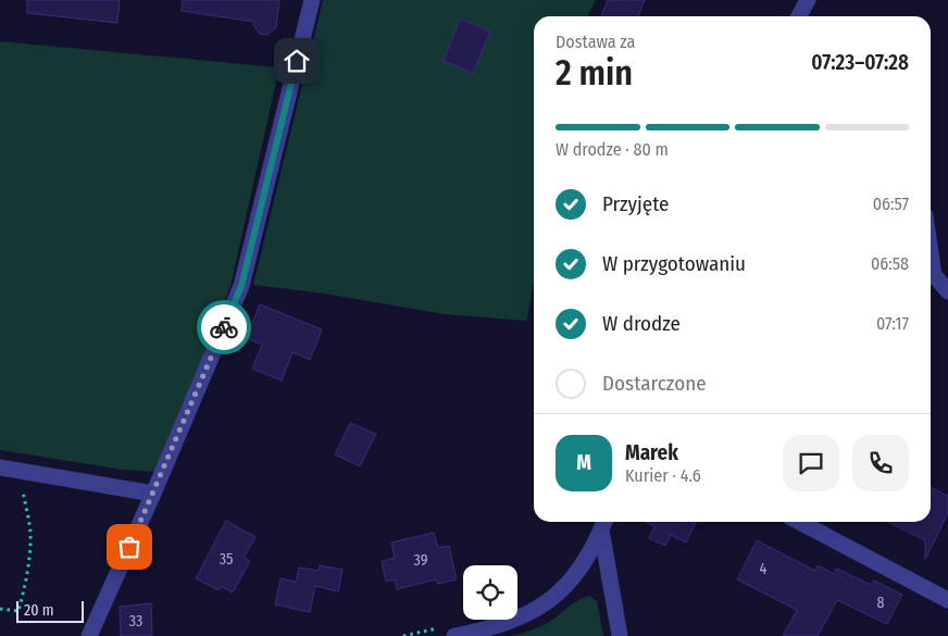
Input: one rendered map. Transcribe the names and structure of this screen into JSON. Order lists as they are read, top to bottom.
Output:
{
  "house_numbers": [
    "35",
    "39",
    "4",
    "8",
    "33"
  ],
  "scale_bar": "20 m",
  "page": {
    "heading": ["2 min", "Dostawa za", "07:23–07:28"],
    "panel": ["Marek", "Kurier · 4.6"],
    "bar": "W drodze · 80 m",
    "list": [
      ["Przyjęte", "06:57"],
      ["W przygotowaniu", "06:58"],
      ["W drodze", "07:17"],
      "Dostarczone"
    ],
    "round": "M",
    "scale": "20 m"
  }
}
